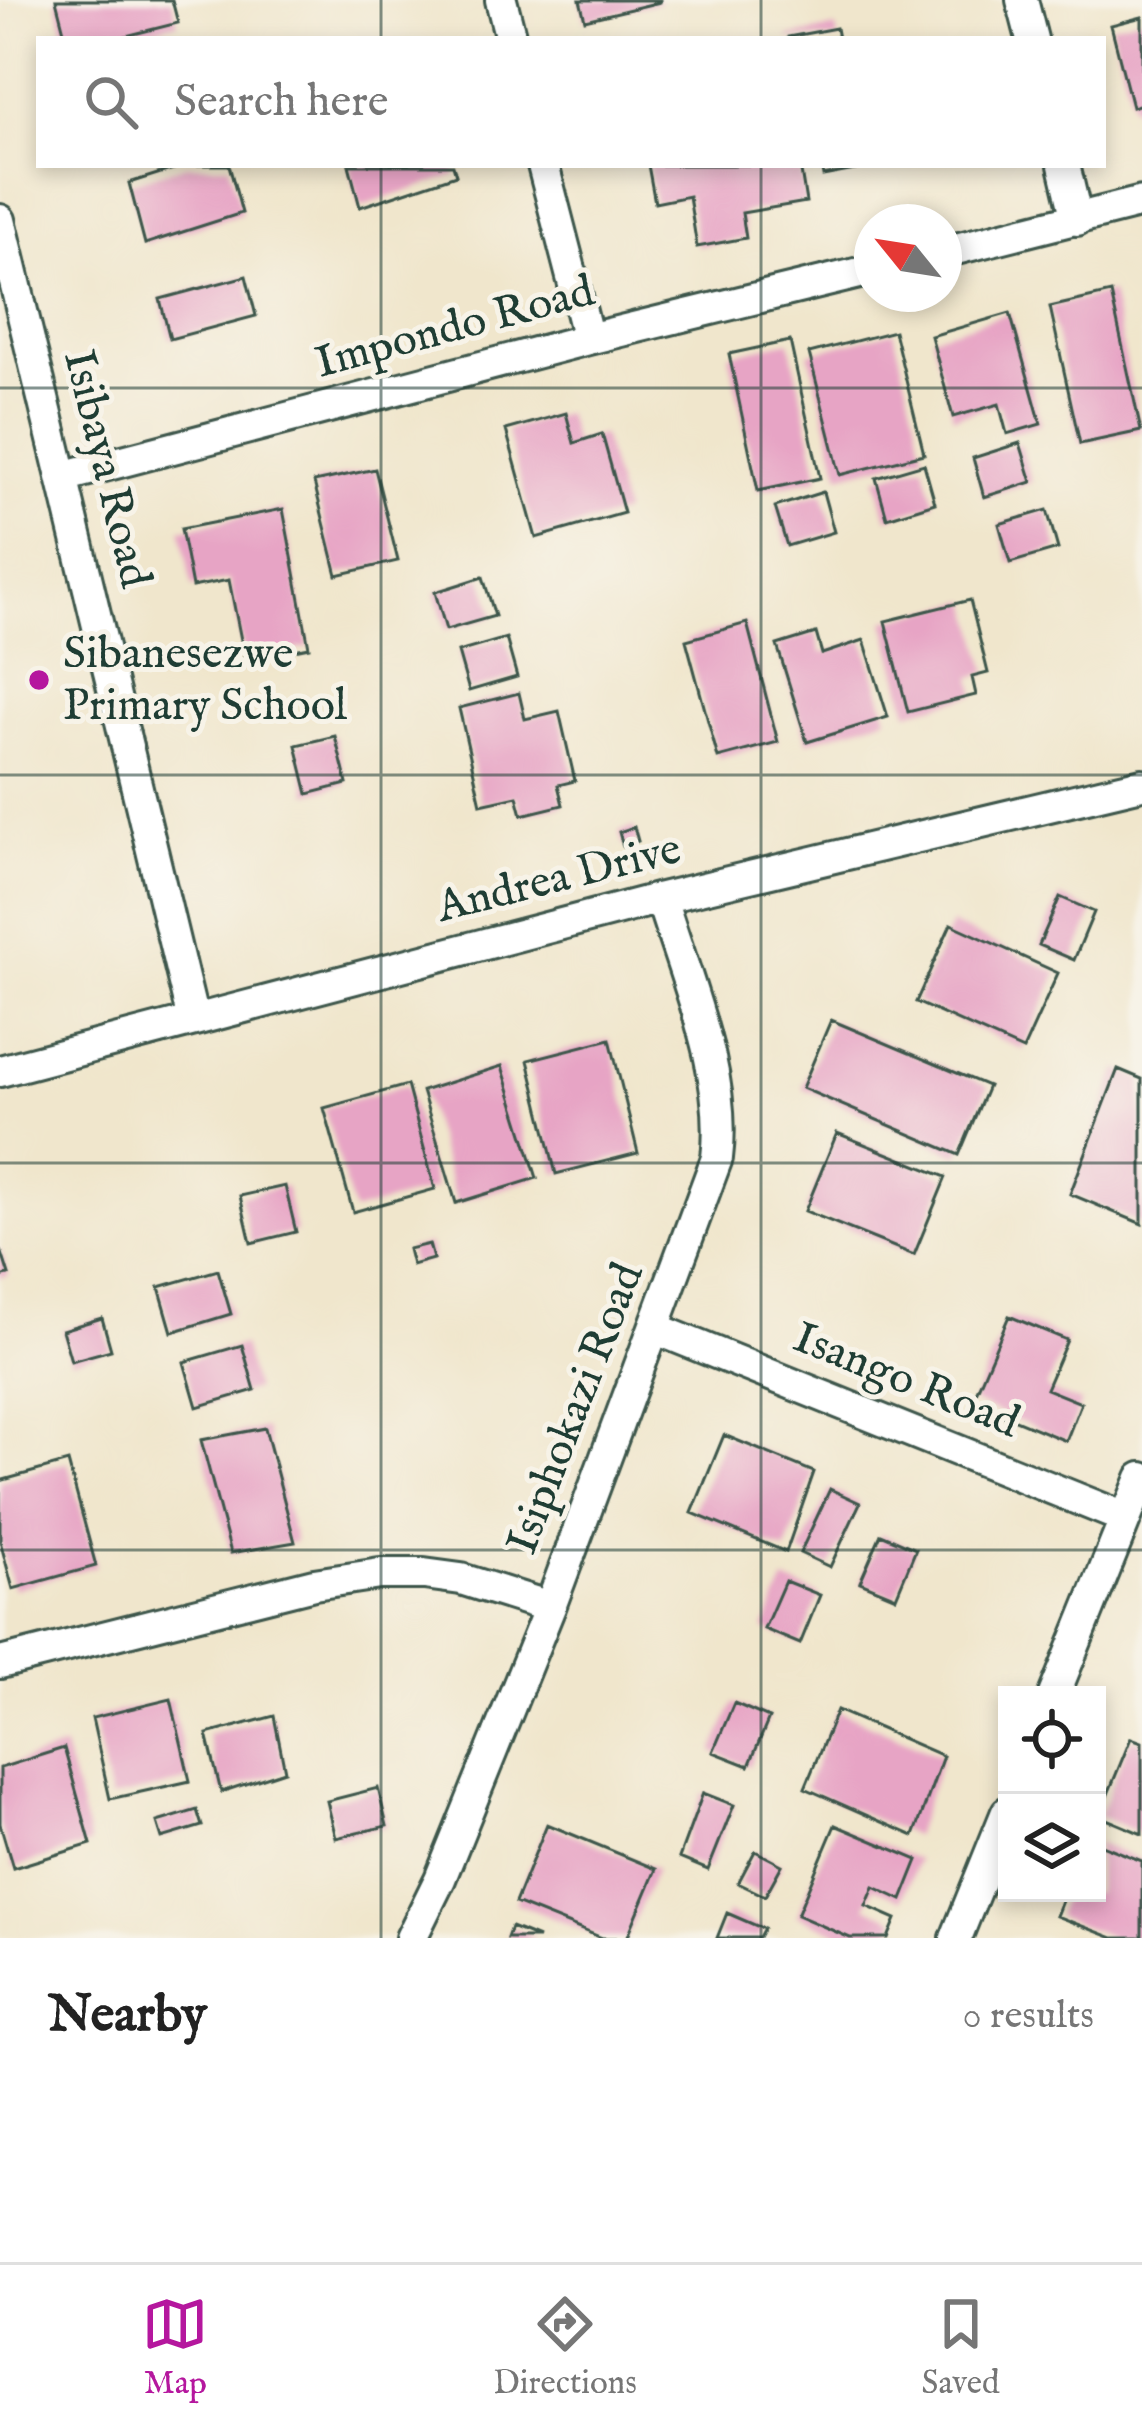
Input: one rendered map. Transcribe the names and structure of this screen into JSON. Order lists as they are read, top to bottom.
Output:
{
  "streets": {
    "street": [
      "Impondo Road",
      "Isibaya Road",
      "Andrea Drive",
      "Isango Road",
      "Isiphokazi Road"
    ]
  },
  "crossings": [
    ["Impondo Road", "Isibaya Road"],
    ["Isibaya Road", "Andrea Drive"],
    ["Andrea Drive", "Isiphokazi Road"],
    ["Isango Road", "Isiphokazi Road"]
  ],
  "places": ["Sibanesezwe Primary School"],
  "north": "top left",
  "page": {
    "search": "Search here",
    "heading": ["Nearby", "0 results"],
    "nav": ["Map", "Directions", "Saved"]
  }
}
